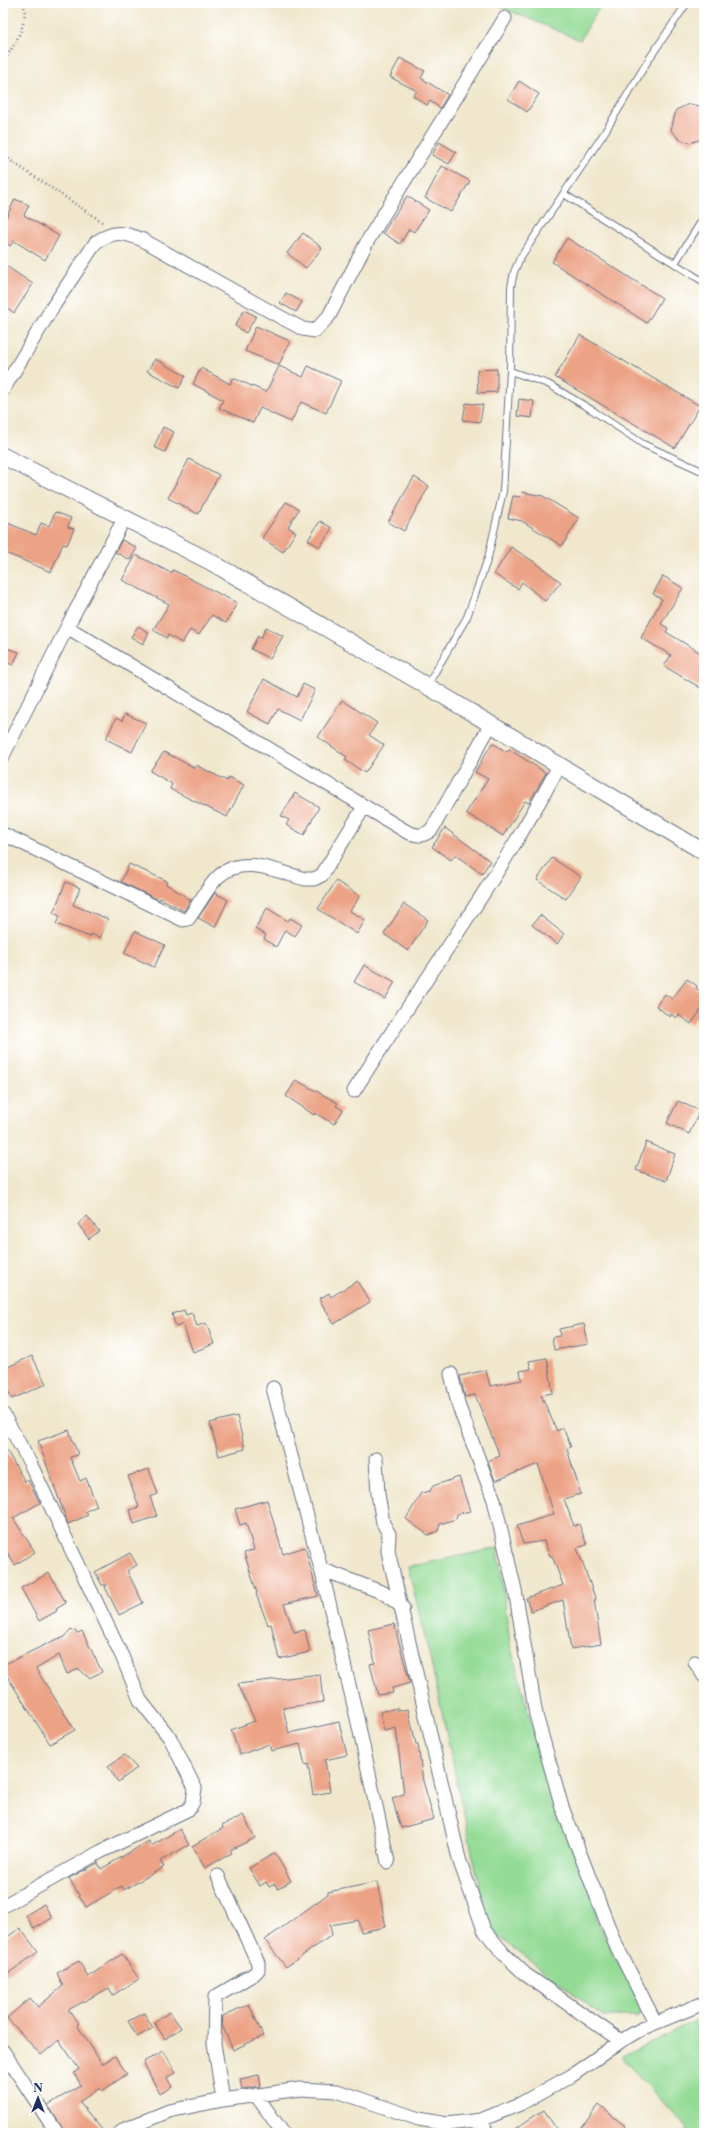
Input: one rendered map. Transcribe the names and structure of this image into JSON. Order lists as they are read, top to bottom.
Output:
{
  "north": "top"
}
